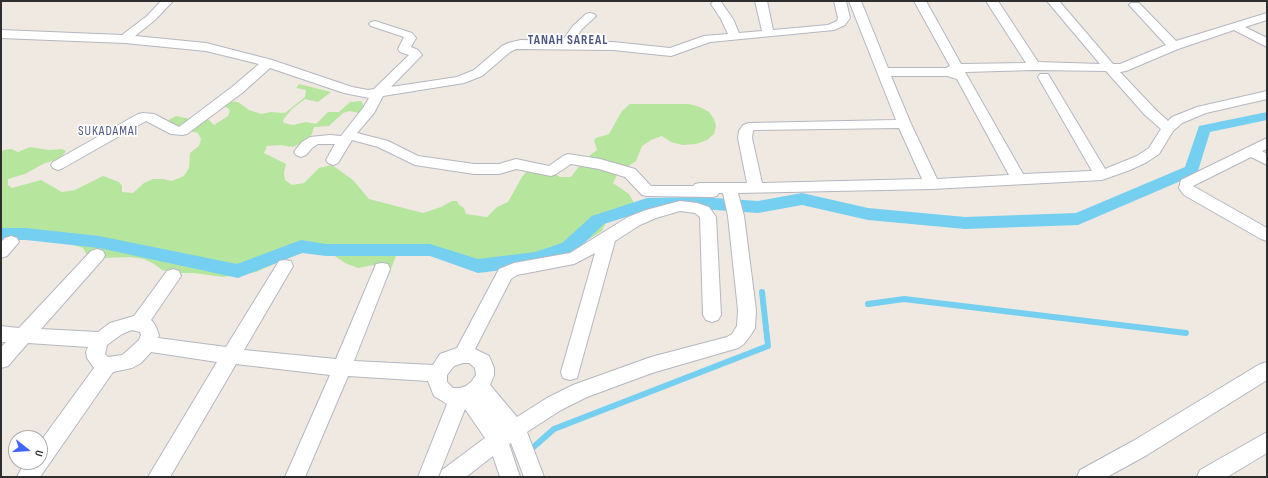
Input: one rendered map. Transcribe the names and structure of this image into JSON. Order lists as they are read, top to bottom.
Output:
{
  "districts": ["TANAH SAREAL", "SUKADAMAI"],
  "north": "right"
}
